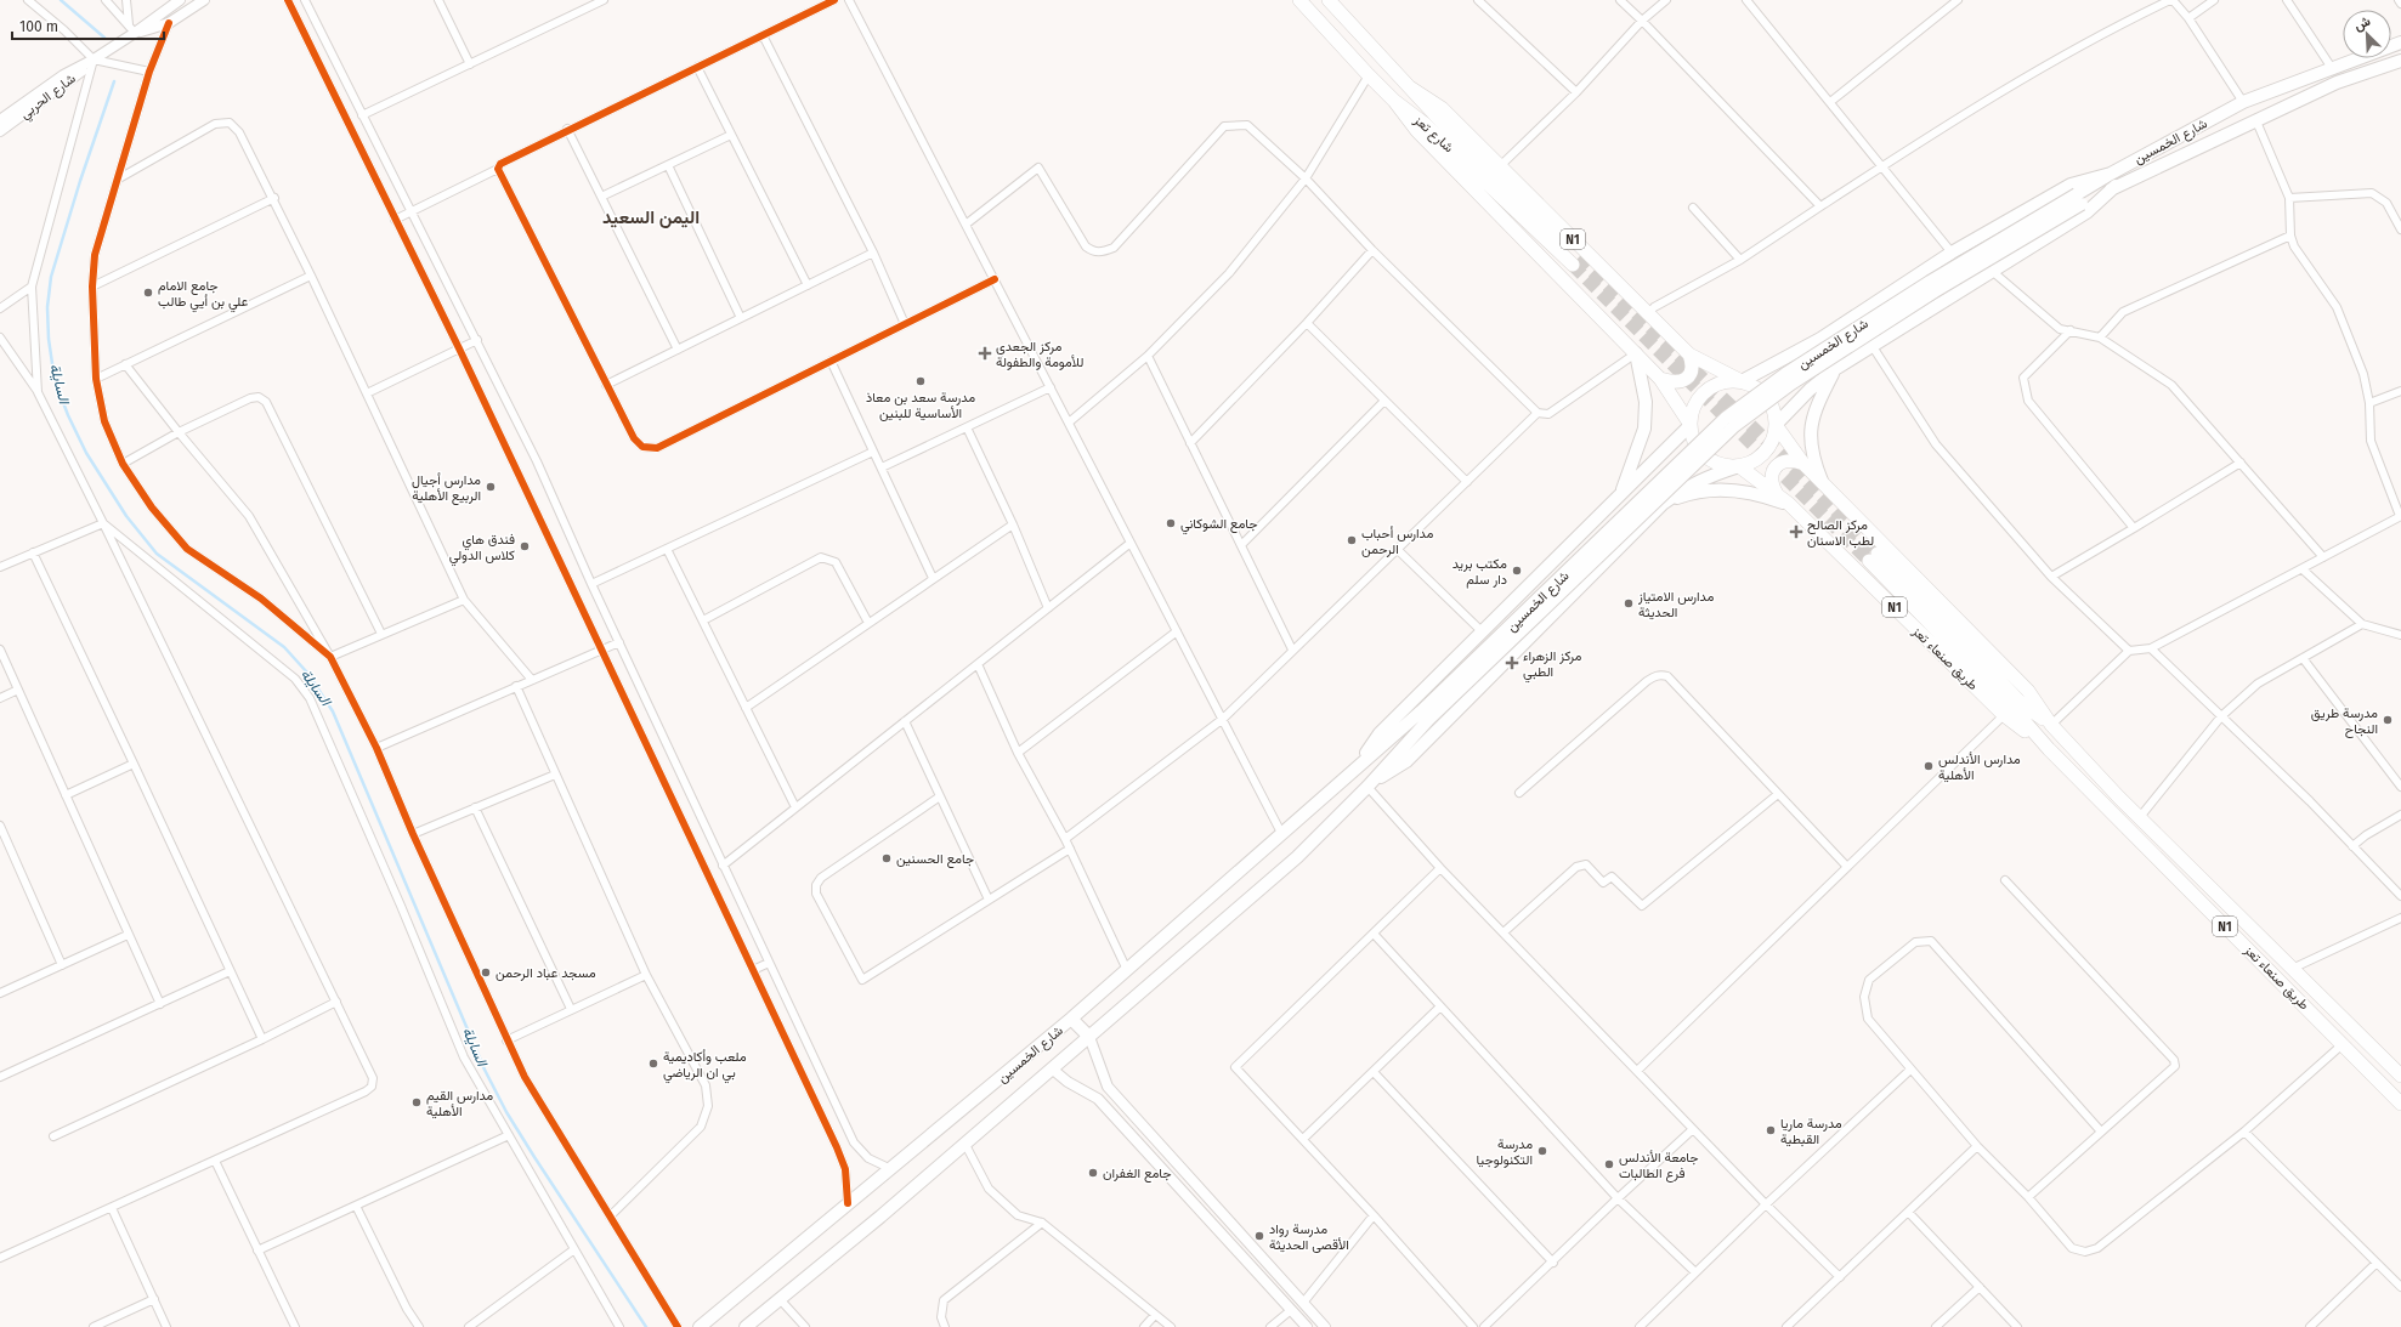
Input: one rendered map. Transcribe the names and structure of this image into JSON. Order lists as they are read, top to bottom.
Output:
{
  "streets": {
    "highway": ["شارع تعز", "N1", "طريق صنعاء تعز"],
    "main road": ["شارع الخمسين"],
    "street": ["شارع الحربي"]
  },
  "crossings": [
    ["شارع تعز", "N1"],
    ["شارع الخمسين", "N1"],
    ["شارع الخمسين", "طريق صنعاء تعز"],
    ["N1", "طريق صنعاء تعز"]
  ],
  "districts": ["اليمن السعيد"],
  "water": ["السايلة"],
  "places": {
    "other": [
      "جامع الامام علي بن أيي طالب",
      "مدرسة سعد بن معاذ الأساسية للبنين",
      "مدارس أجيال الربيع الأهلية",
      "جامع الشوكاني",
      "مدارس أحباب الرحمن",
      "فندق هاي كلاس الدولي",
      "مكتب بريد دار سلم",
      "مدارس الامتياز الحديثة",
      "مدرسة طريق النجاح",
      "مدارس الأندلس الأهلية",
      "جامع الحسنين",
      "مسجد عباد الرحمن",
      "ملعب وأكاديمية بي ان الرياضي",
      "مدارس القيم الأهلية",
      "مدرسة ماريا القبطية",
      "مدرسة التكنولوجيا",
      "جامعة الأندلس فرع الطالبات",
      "جامع الغفران",
      "مدرسة رواد الأقصى الحديثة"
    ],
    "health": ["مركز الجعدي للأمومة والطفولة", "مركز الصالح لطب الاسنان", "مركز الزهراء الطبي"]
  },
  "scale_bar": "100 m",
  "north": "top left"
}
